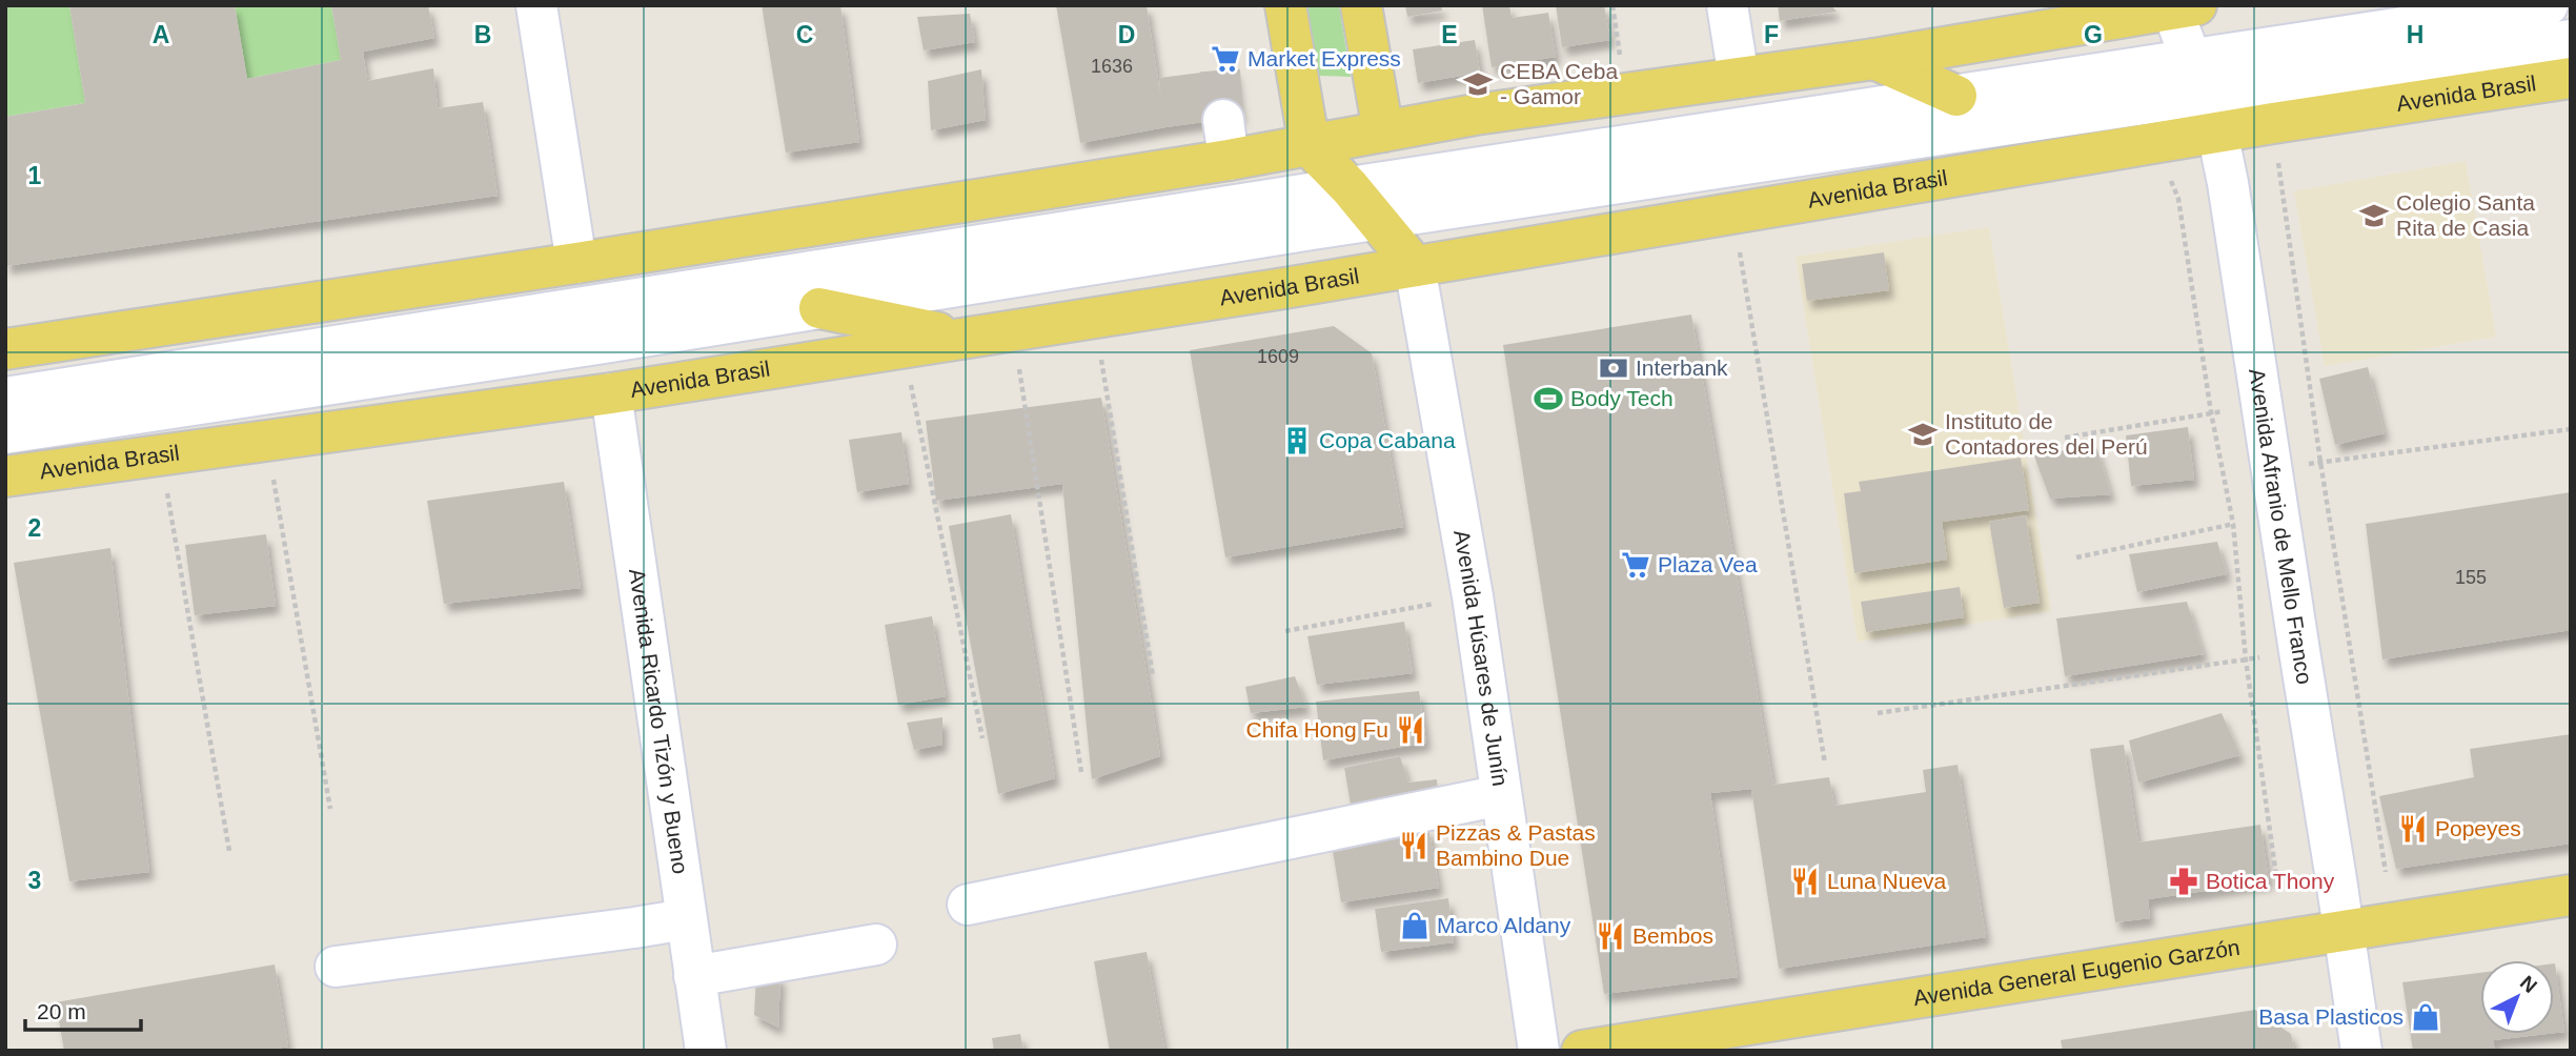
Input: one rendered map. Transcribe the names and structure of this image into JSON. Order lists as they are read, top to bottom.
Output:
{
  "streets": {
    "main road": ["Avenida Brasil", "Avenida General Eugenio Garzón"],
    "street": ["Avenida Afranio de Mello Franco", "Avenida Húsares de Junín", "Avenida Ricardo Tizón y Bueno"]
  },
  "crossings": [
    ["Avenida Brasil", "Avenida Afranio de Mello Franco"],
    ["Avenida Brasil", "Avenida Húsares de Junín"],
    ["Avenida Brasil", "Avenida Ricardo Tizón y Bueno"],
    ["Avenida Afranio de Mello Franco", "Avenida General Eugenio Garzón"]
  ],
  "places": {
    "supermarket": ["Market Express", "Plaza Vea"],
    "school or university": ["CEBA Ceba - Gamor", "Colegio Santa Rita de Casia", "Instituto de Contadores del Perú"],
    "bank": ["Interbank"],
    "sports": ["Body Tech"],
    "building": ["Copa Cabana"],
    "restaurant": [
      "Chifa Hong Fu",
      "Popeyes",
      "Pizzas & Pastas Bambino Due",
      "Luna Nueva",
      "Bembos"
    ],
    "pharmacy": ["Botica Thony"],
    "shop": ["Marco Aldany", "Basa Plasticos"]
  },
  "house_numbers": ["1636", "1609", "155"],
  "scale_bar": "20 m",
  "north": "top right",
  "grid": {
    "columns": [
      "A",
      "B",
      "C",
      "D",
      "E",
      "F",
      "G",
      "H"
    ],
    "rows": ["1", "2", "3"]
  }
}
